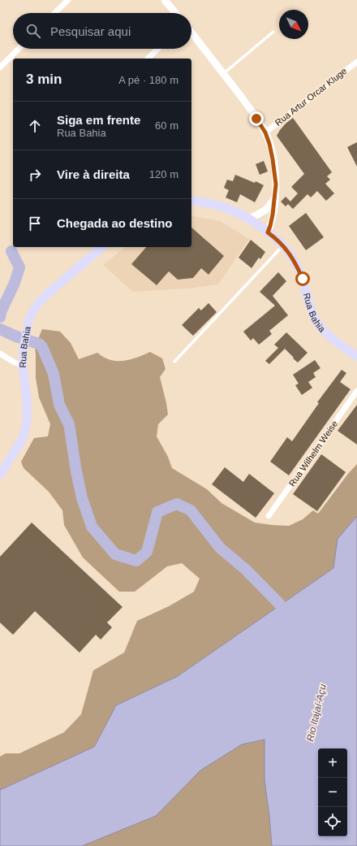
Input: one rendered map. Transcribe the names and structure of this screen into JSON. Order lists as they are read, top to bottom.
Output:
{
  "streets": {
    "main road": ["Rua Bahia"],
    "street": ["Rua Artur Orcar Kluge", "Rua Wilhelm Weise"]
  },
  "water": ["Rio Itajaí-Açu"],
  "north": "bottom right",
  "page": {
    "search": "Pesquisar aqui",
    "heading": ["3 min", "A pé · 180 m"],
    "list": [
      ["Siga em frente", "Rua Bahia", "60 m"],
      ["Vire à direita", "120 m"],
      "Chegada ao destino"
    ],
    "map_buttons": ["+", "−"]
  }
}
